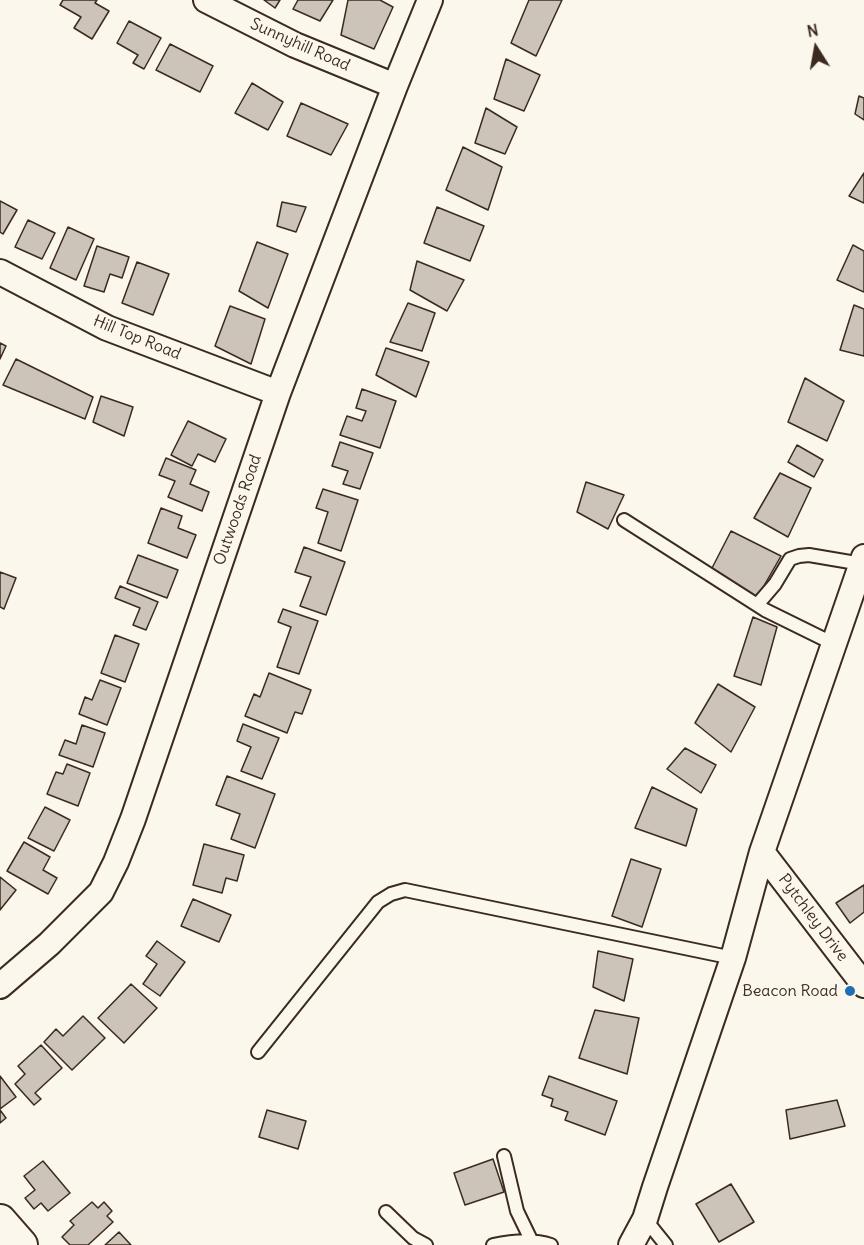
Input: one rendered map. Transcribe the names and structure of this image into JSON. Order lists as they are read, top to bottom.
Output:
{
  "streets": {
    "street": [
      "Sunnyhill Road",
      "Hill Top Road",
      "Outwoods Road",
      "Pytchley Drive"
    ]
  },
  "crossings": [
    ["Sunnyhill Road", "Outwoods Road"],
    ["Hill Top Road", "Outwoods Road"]
  ],
  "places": ["Beacon Road"],
  "north": "top"
}
